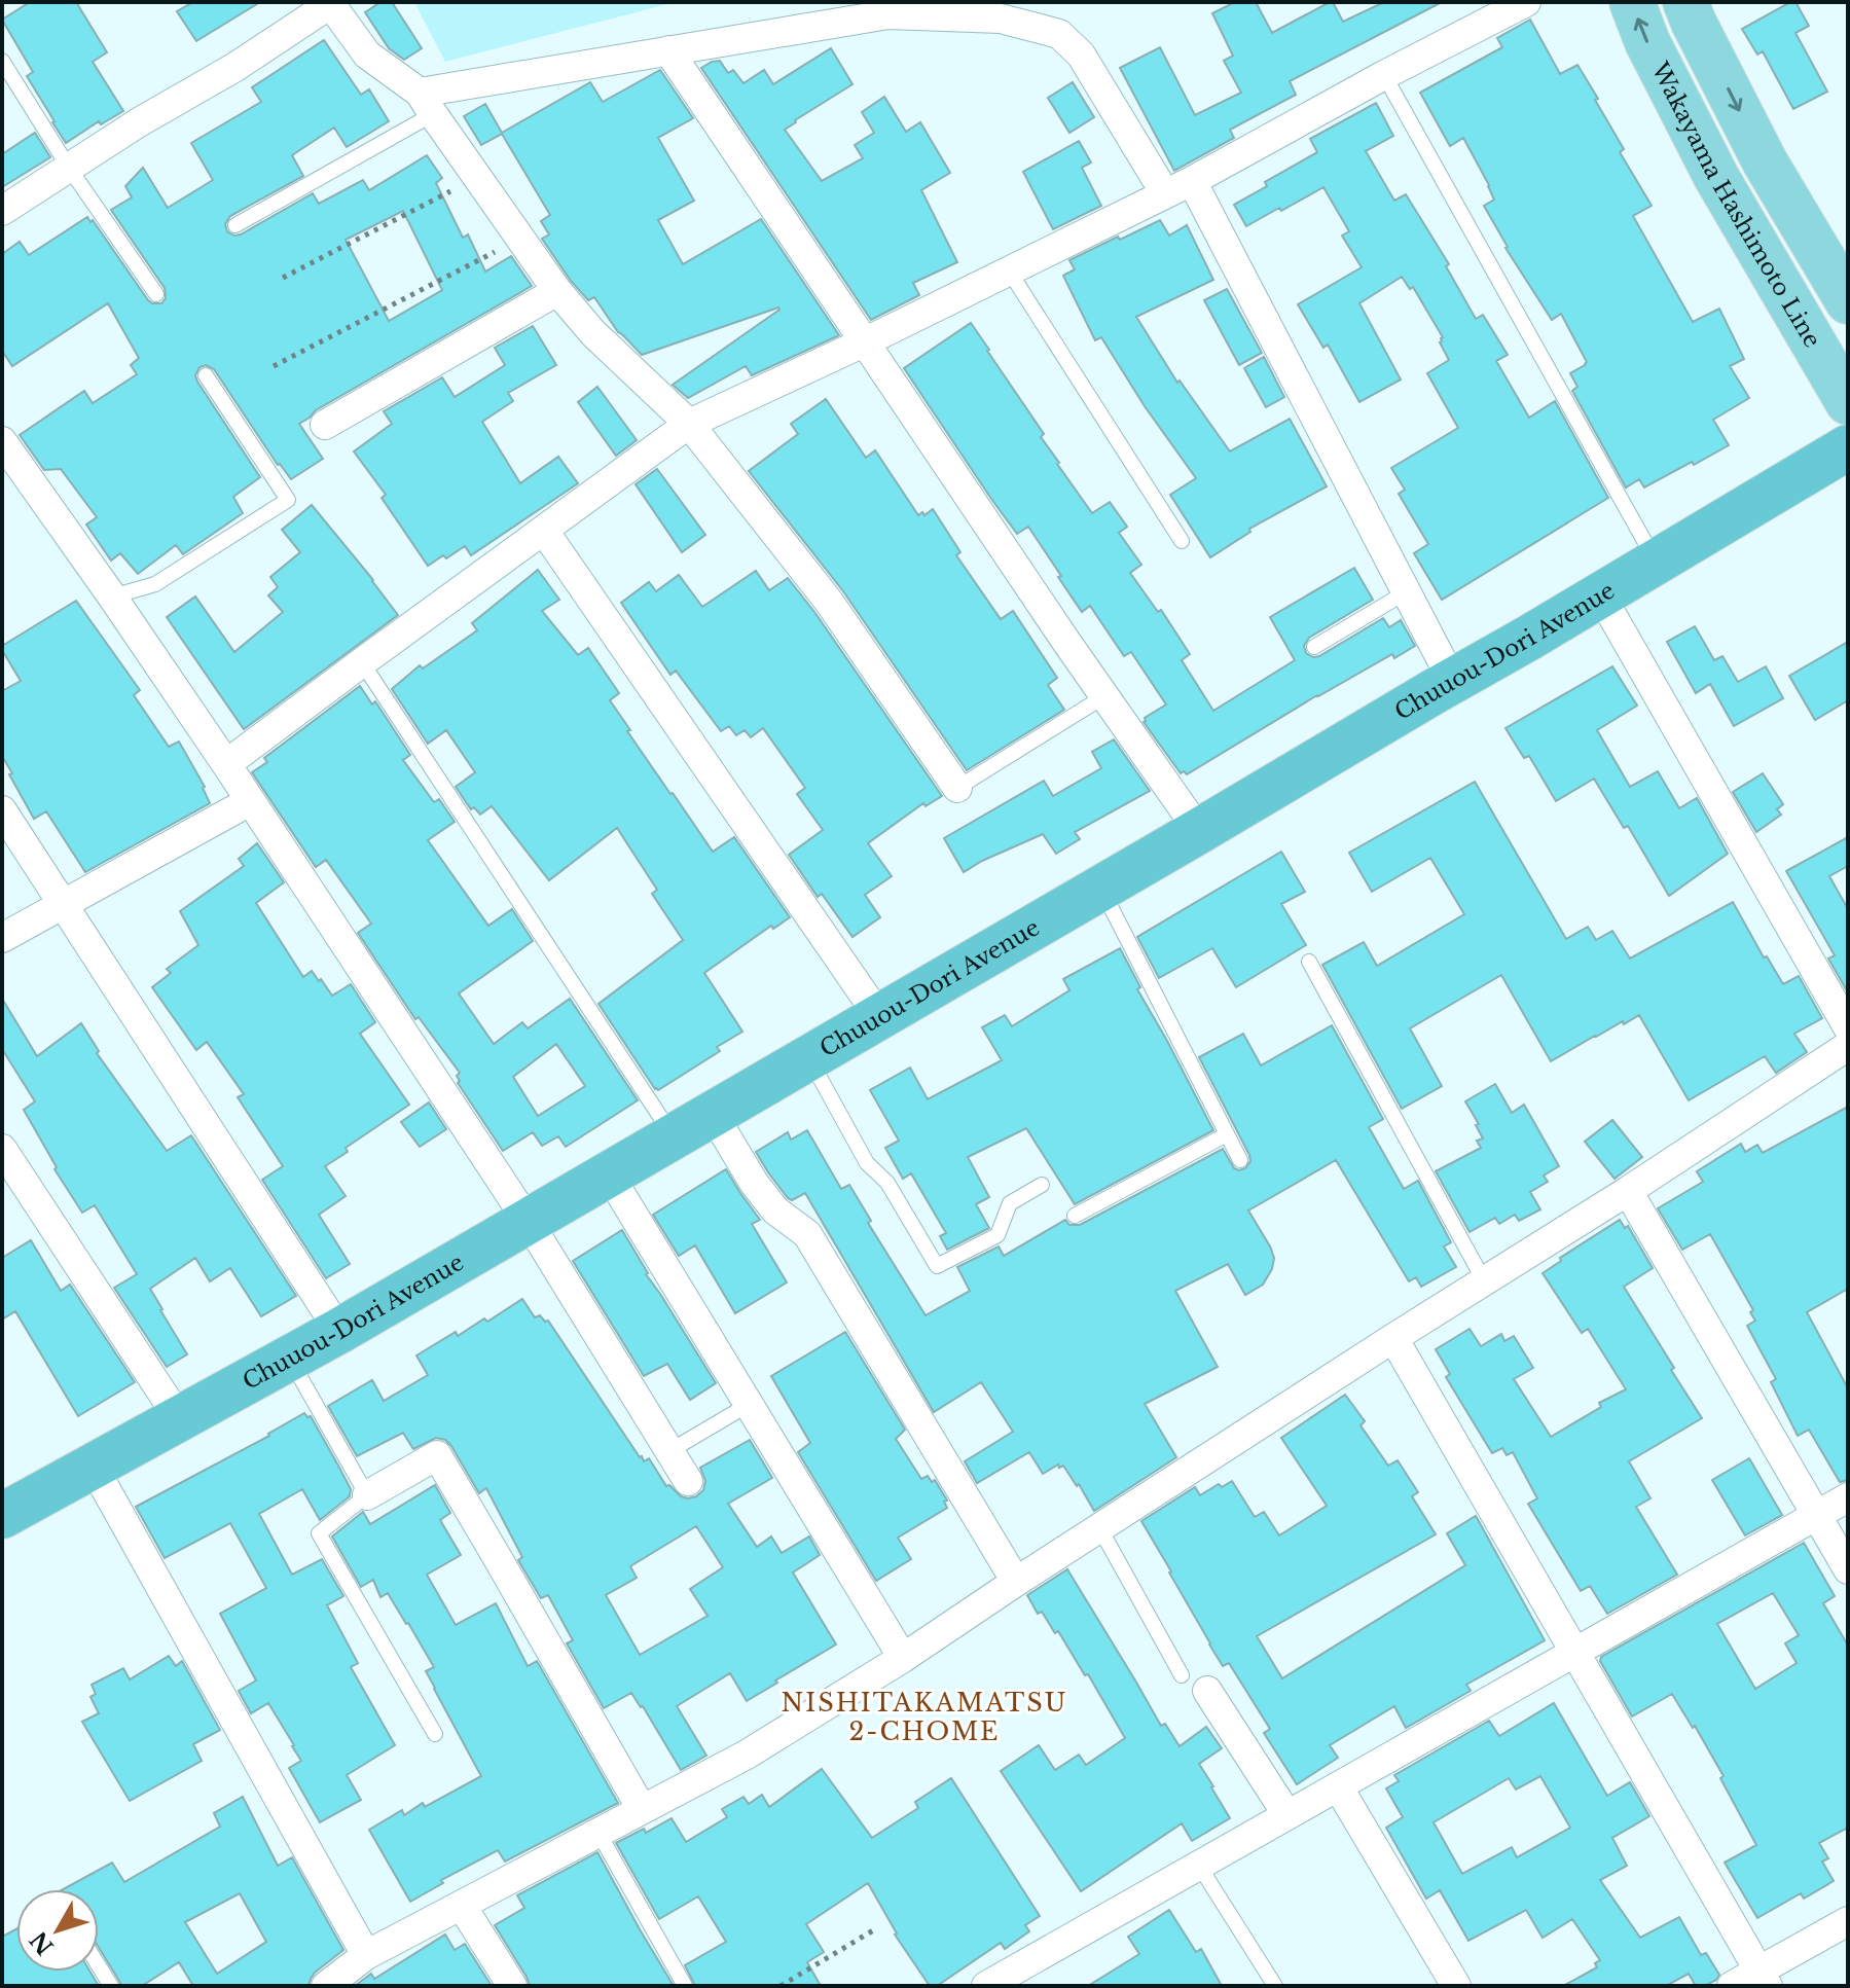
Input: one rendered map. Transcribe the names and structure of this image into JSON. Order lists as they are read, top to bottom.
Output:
{
  "streets": {
    "highway": ["Chuuou-Dori Avenue"],
    "main road": ["Wakayama Hashimoto Line"]
  },
  "districts": ["NISHITAKAMATSU 2-CHOME"],
  "north": "bottom left"
}
